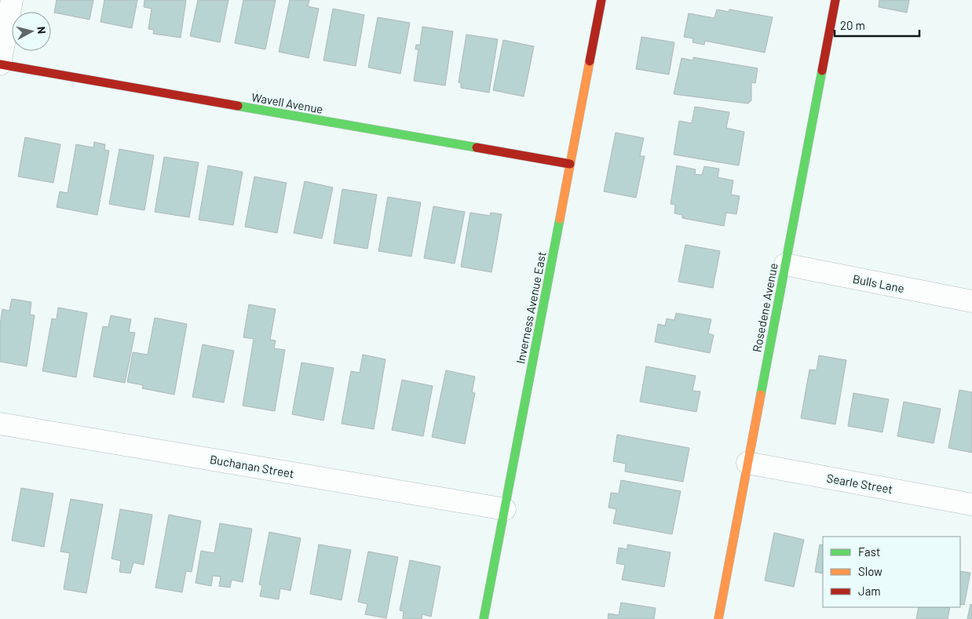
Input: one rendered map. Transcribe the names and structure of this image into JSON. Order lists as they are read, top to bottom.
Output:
{
  "streets": {
    "street": [
      "Wavell Avenue",
      "Bulls Lane",
      "Inverness Avenue East",
      "Rosedene Avenue",
      "Buchanan Street",
      "Searle Street"
    ]
  },
  "crossings": [
    ["Wavell Avenue", "Inverness Avenue East"],
    ["Bulls Lane", "Rosedene Avenue"],
    ["Inverness Avenue East", "Buchanan Street"],
    ["Rosedene Avenue", "Searle Street"]
  ],
  "legend": ["Fast", "Slow", "Jam"],
  "scale_bar": "20 m",
  "north": "right"
}
